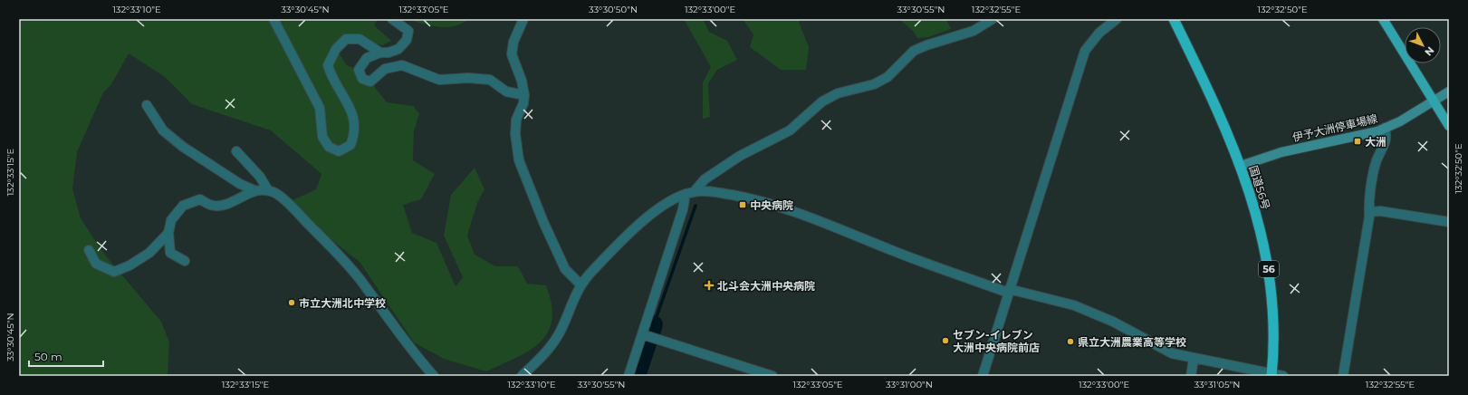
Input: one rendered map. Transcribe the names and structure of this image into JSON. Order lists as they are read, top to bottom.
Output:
{
  "streets": {
    "highway": ["国道56号", "56"],
    "main road": ["伊予大洲停車場線"]
  },
  "crossings": [
    ["伊予大洲停車場線", "国道56号"]
  ],
  "places": {
    "transit": ["大洲", "中央病院"],
    "health": ["北斗会大洲中央病院"],
    "other": ["市立大洲北中学校", "セブン-イレブン 大洲中央病院前店", "県立大洲農業高等学校"]
  },
  "scale_bar": "50 m",
  "north": "bottom right",
  "coordinates": [
    "132°33'10\"E",
    "33°30'45\"N",
    "132°33'05\"E",
    "33°30'50\"N",
    "132°33'00\"E",
    "33°30'55\"N",
    "132°32'55\"E",
    "132°32'50\"E",
    "132°33'15\"E",
    "33°31'00\"N",
    "33°31'05\"N"
  ]
}
